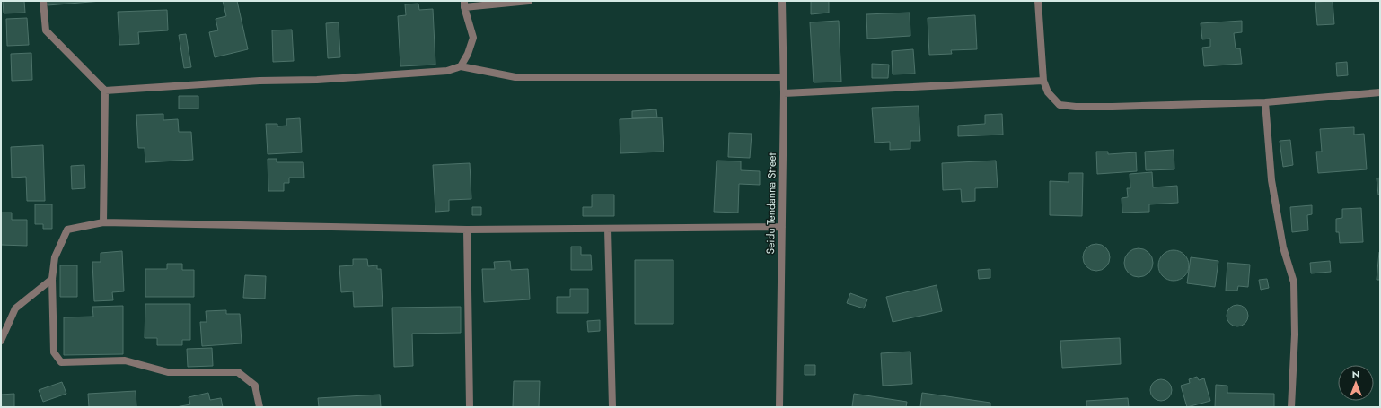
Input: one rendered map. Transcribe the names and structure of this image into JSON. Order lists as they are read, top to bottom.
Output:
{
  "streets": {
    "street": ["Seidu Tendanna Street"]
  },
  "north": "top"
}
